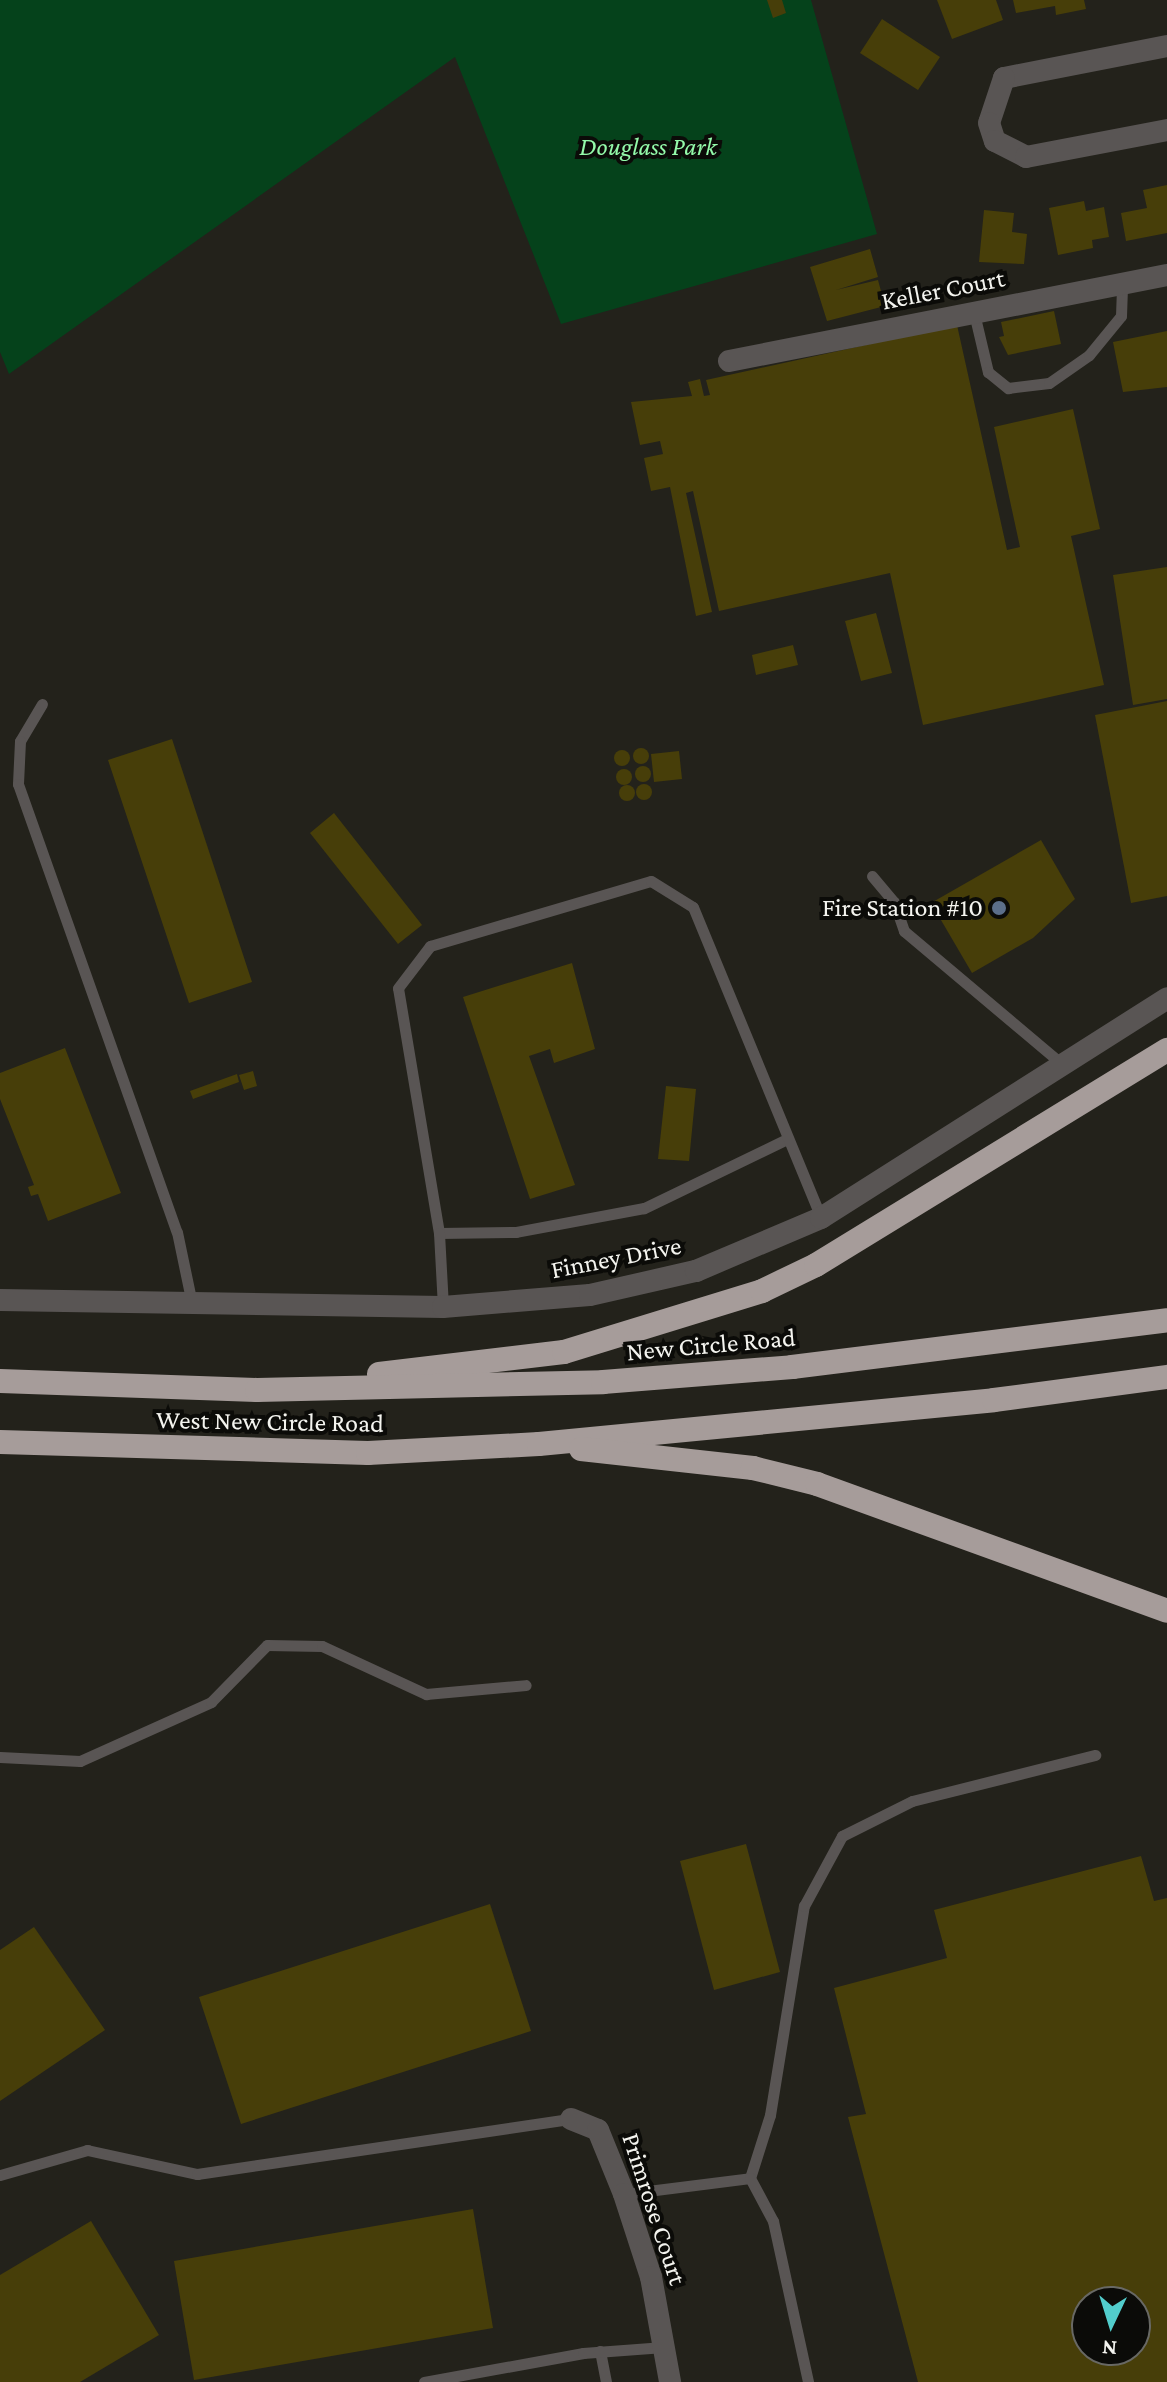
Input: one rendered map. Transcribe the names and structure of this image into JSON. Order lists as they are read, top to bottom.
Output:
{
  "streets": {
    "highway": ["New Circle Road", "West New Circle Road"],
    "street": ["Keller Court", "Finney Drive", "Primrose Court"]
  },
  "crossings": [
    ["New Circle Road", "West New Circle Road"]
  ],
  "parks": ["Douglass Park"],
  "places": ["Fire Station #10"],
  "north": "bottom"
}
